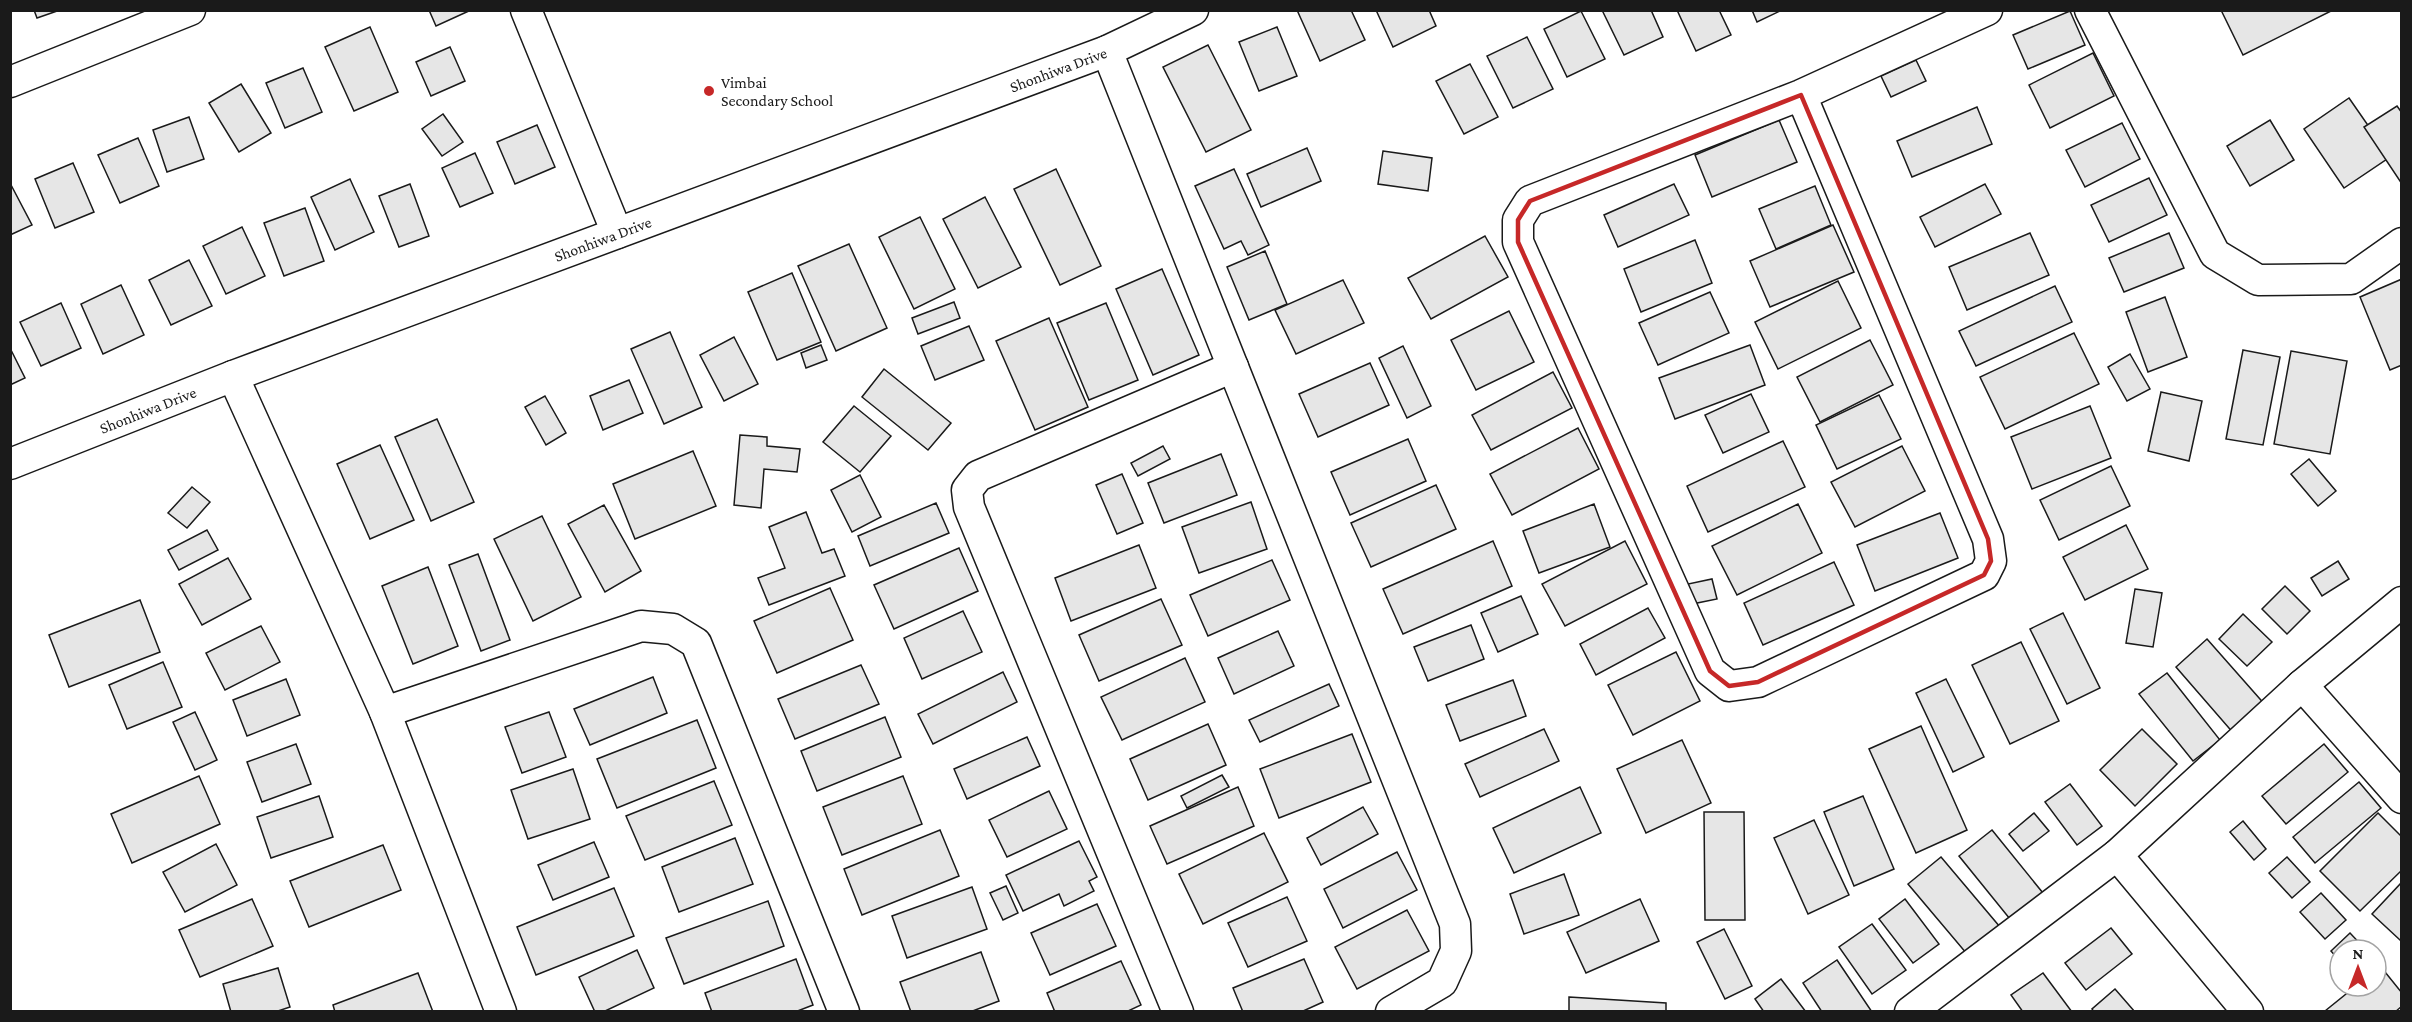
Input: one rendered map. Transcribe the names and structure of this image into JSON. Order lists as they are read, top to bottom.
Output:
{
  "streets": {
    "street": ["Shonhiwa Drive"]
  },
  "places": ["Vimbai Secondary School"],
  "north": "top"
}
